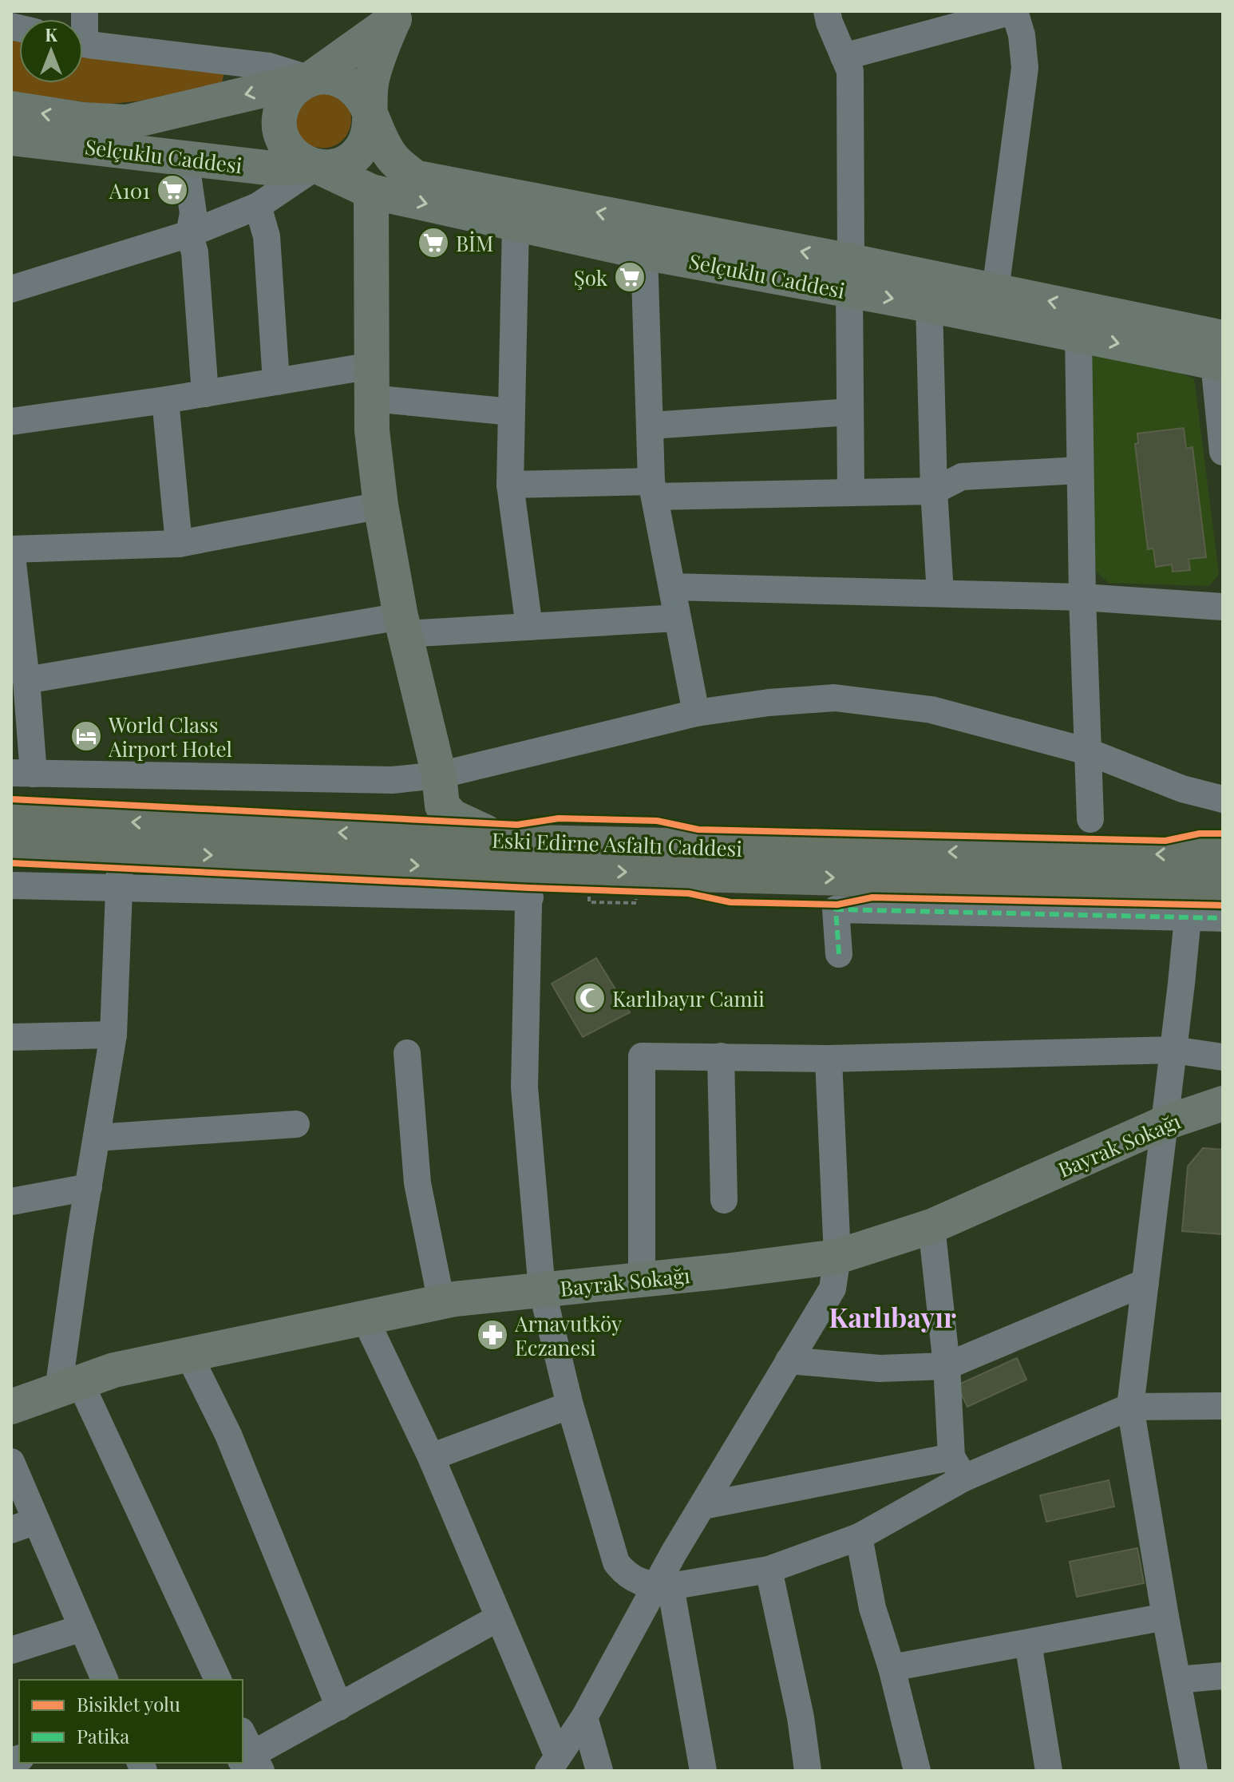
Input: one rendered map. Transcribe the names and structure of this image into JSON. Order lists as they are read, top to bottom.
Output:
{
  "streets": {
    "highway": ["Eski Edirne Asfaltı Caddesi"],
    "main road": ["Selçuklu Caddesi", "Bayrak Sokağı"]
  },
  "districts": ["Karlıbayır"],
  "places": {
    "supermarket": ["A101", "BİM", "Şok"],
    "hotel": ["World Class Airport Hotel"],
    "mosque": ["Karlıbayır Camii"],
    "pharmacy": ["Arnavutköy Eczanesi"]
  },
  "legend": ["Bisiklet yolu", "Patika"],
  "north": "top"
}
